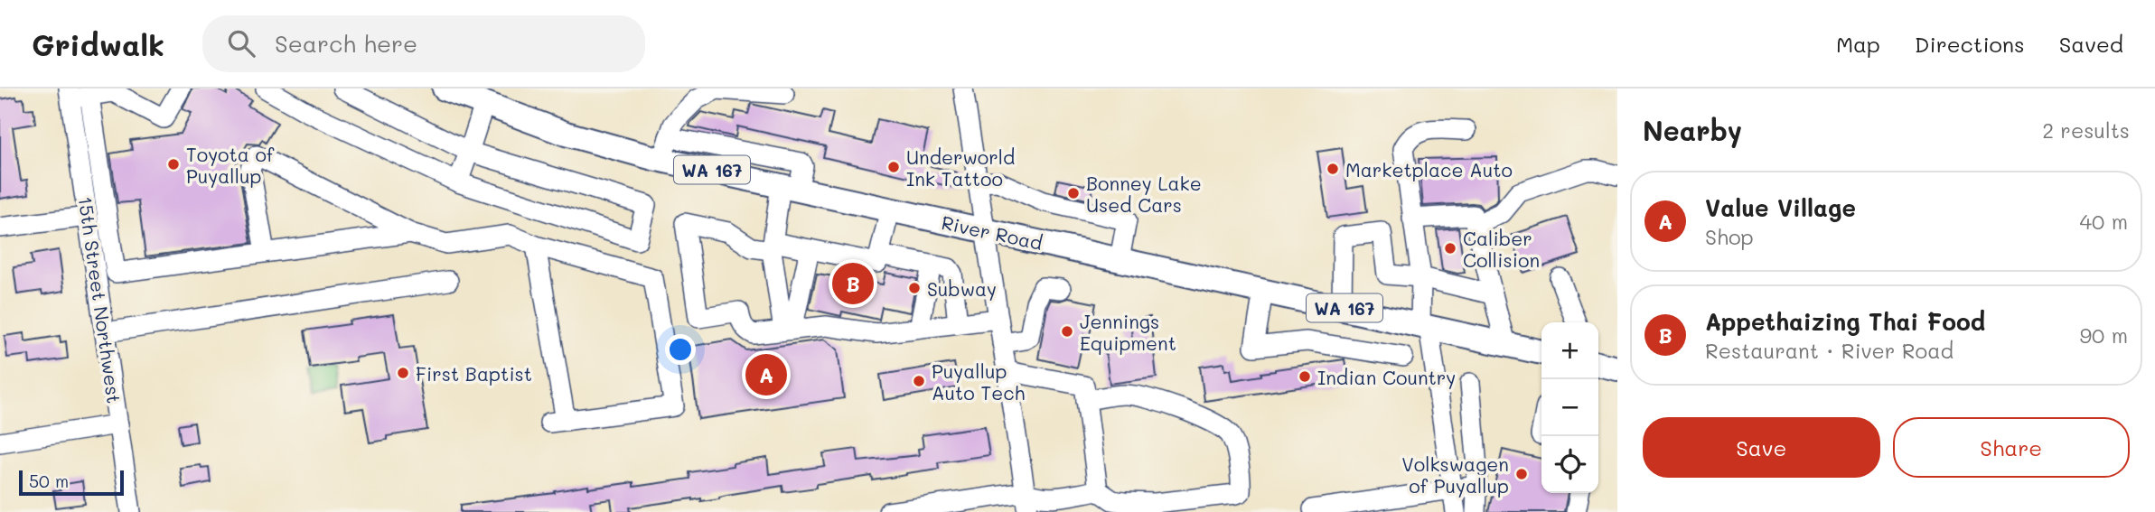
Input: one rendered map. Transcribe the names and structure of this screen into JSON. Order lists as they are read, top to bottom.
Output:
{
  "streets": {
    "main road": ["WA 167", "River Road"],
    "street": ["15th Street Northwest"]
  },
  "places": [
    "Toyota of Puyallup",
    "Underworld Ink Tattoo",
    "Marketplace Auto",
    "Bonney Lake Used Cars",
    "Caliber Collision",
    "Subway",
    "Jennings Equipment",
    "First Baptist",
    "Indian Country",
    "Puyallup Auto Tech",
    "Volkswagen of Puyallup"
  ],
  "scale_bar": "50 m",
  "page": {
    "header": "Gridwalk",
    "search": "Search here",
    "nav": ["Map", "Directions", "Saved"],
    "heading": ["Nearby", "2 results"],
    "list": [
      {
        "mark": "A",
        "name": "Value Village",
        "note": "Shop",
        "value": "40 m"
      },
      {
        "mark": "B",
        "name": "Appethaizing Thai Food",
        "note": "Restaurant · River Road",
        "value": "90 m"
      }
    ],
    "pins": ["B", "A"],
    "map_buttons": ["+", "−"],
    "buttons": ["Save", "Share"],
    "scale": "50 m"
  }
}
